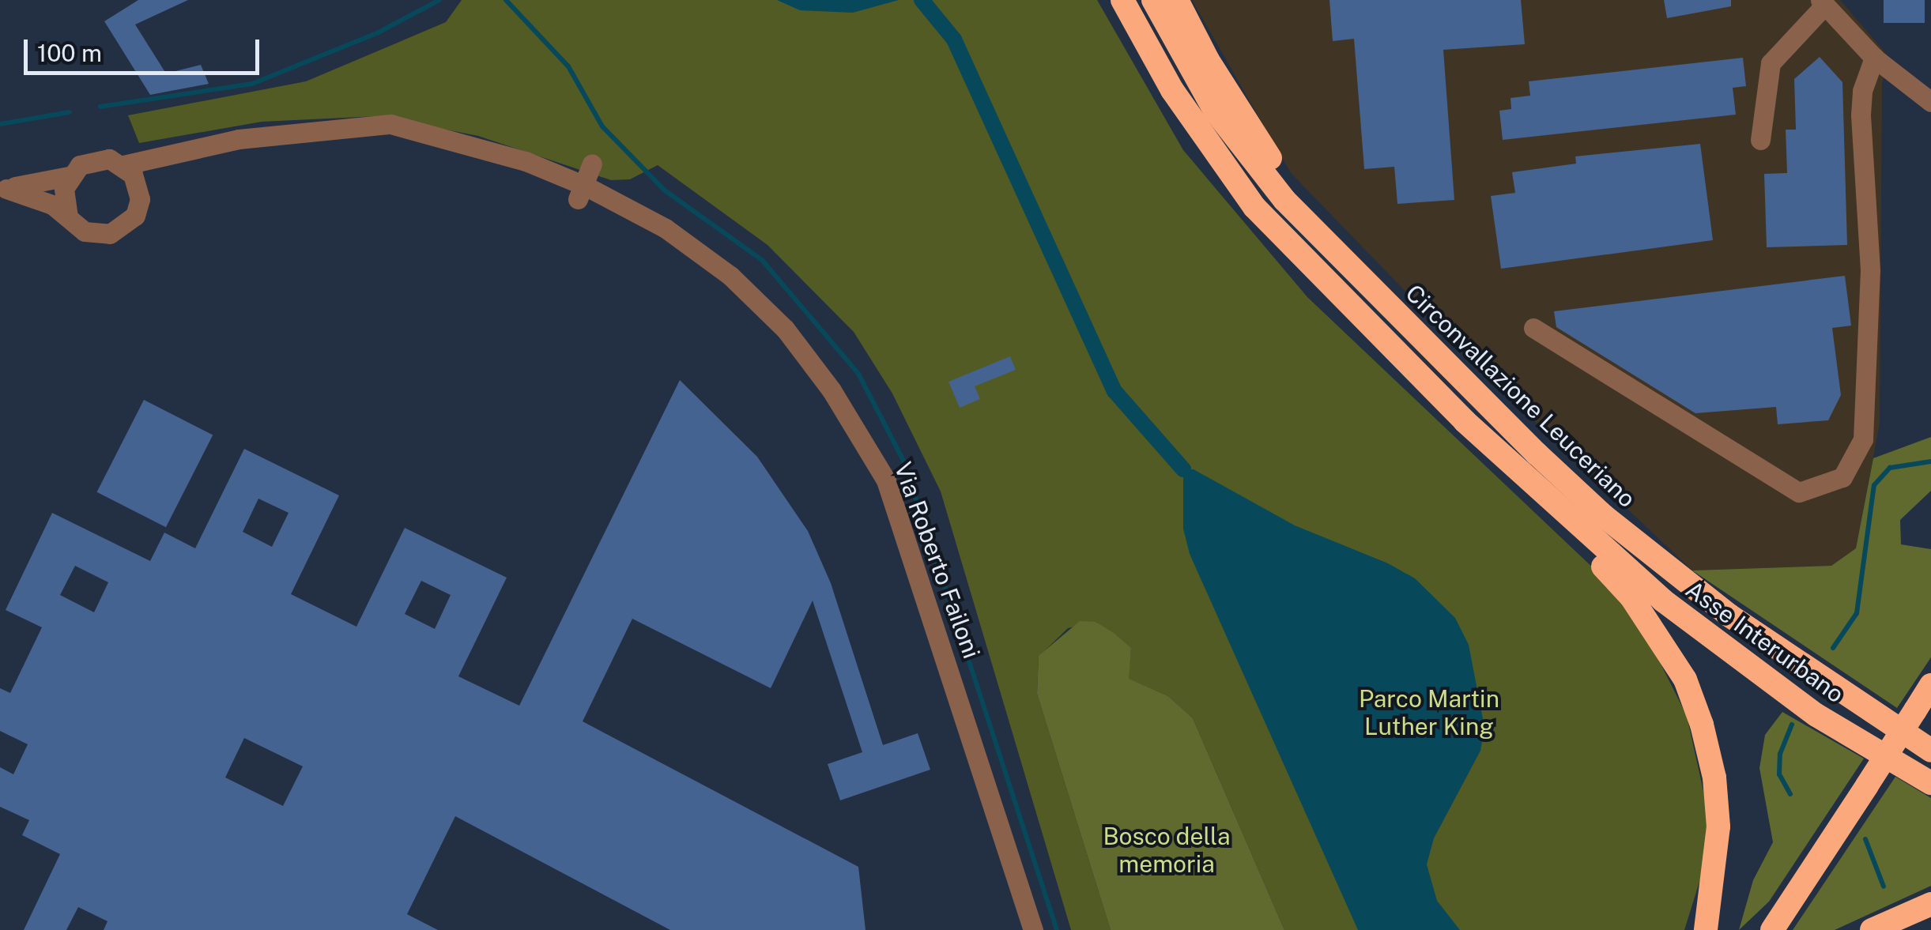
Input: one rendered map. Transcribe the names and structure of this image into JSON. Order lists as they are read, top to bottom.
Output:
{
  "streets": {
    "highway": ["Circonvallazione Leuceriano", "Asse Interurbano"],
    "street": ["Via Roberto Failoni"]
  },
  "parks": ["Parco Martin Luther King", "Bosco della memoria"],
  "scale_bar": "100 m"
}
